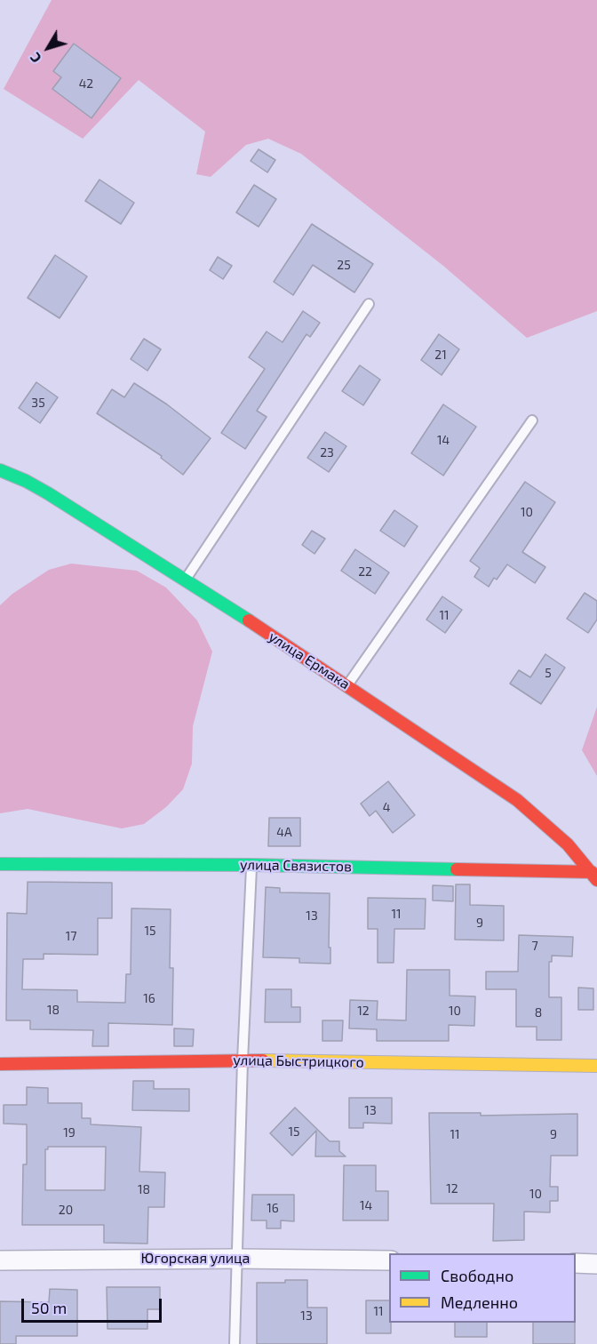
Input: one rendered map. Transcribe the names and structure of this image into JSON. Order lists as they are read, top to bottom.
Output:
{
  "streets": {
    "street": [
      "улица Ермака",
      "улица Связистов",
      "улица Быстрицкого",
      "Югорская улица"
    ]
  },
  "crossings": [
    ["улица Ермака", "улица Связистов"]
  ],
  "house_numbers": [
    "42",
    "25",
    "21",
    "35",
    "14",
    "23",
    "10",
    "22",
    "11",
    "5",
    "4",
    "4А",
    "11",
    "13",
    "9",
    "15",
    "17",
    "7",
    "16",
    "18",
    "12",
    "10",
    "8",
    "13",
    "15",
    "19",
    "11",
    "9",
    "12",
    "18",
    "10",
    "14",
    "16",
    "20",
    "11",
    "13"
  ],
  "legend": ["Свободно", "Медленно"],
  "scale_bar": "50 m",
  "north": "bottom left"
}
